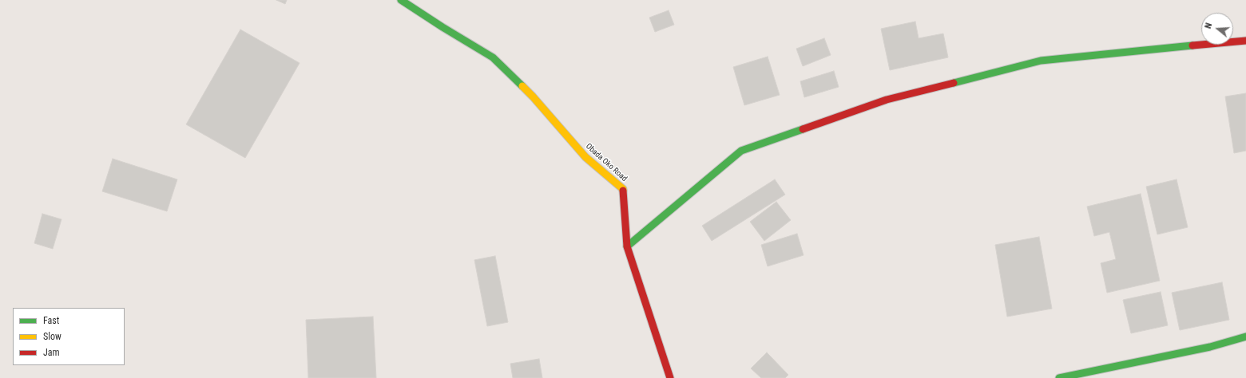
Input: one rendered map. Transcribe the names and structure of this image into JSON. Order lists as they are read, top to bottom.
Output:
{
  "streets": {
    "street": ["Obada Oko Road"]
  },
  "legend": ["Fast", "Slow", "Jam"],
  "north": "left"
}
